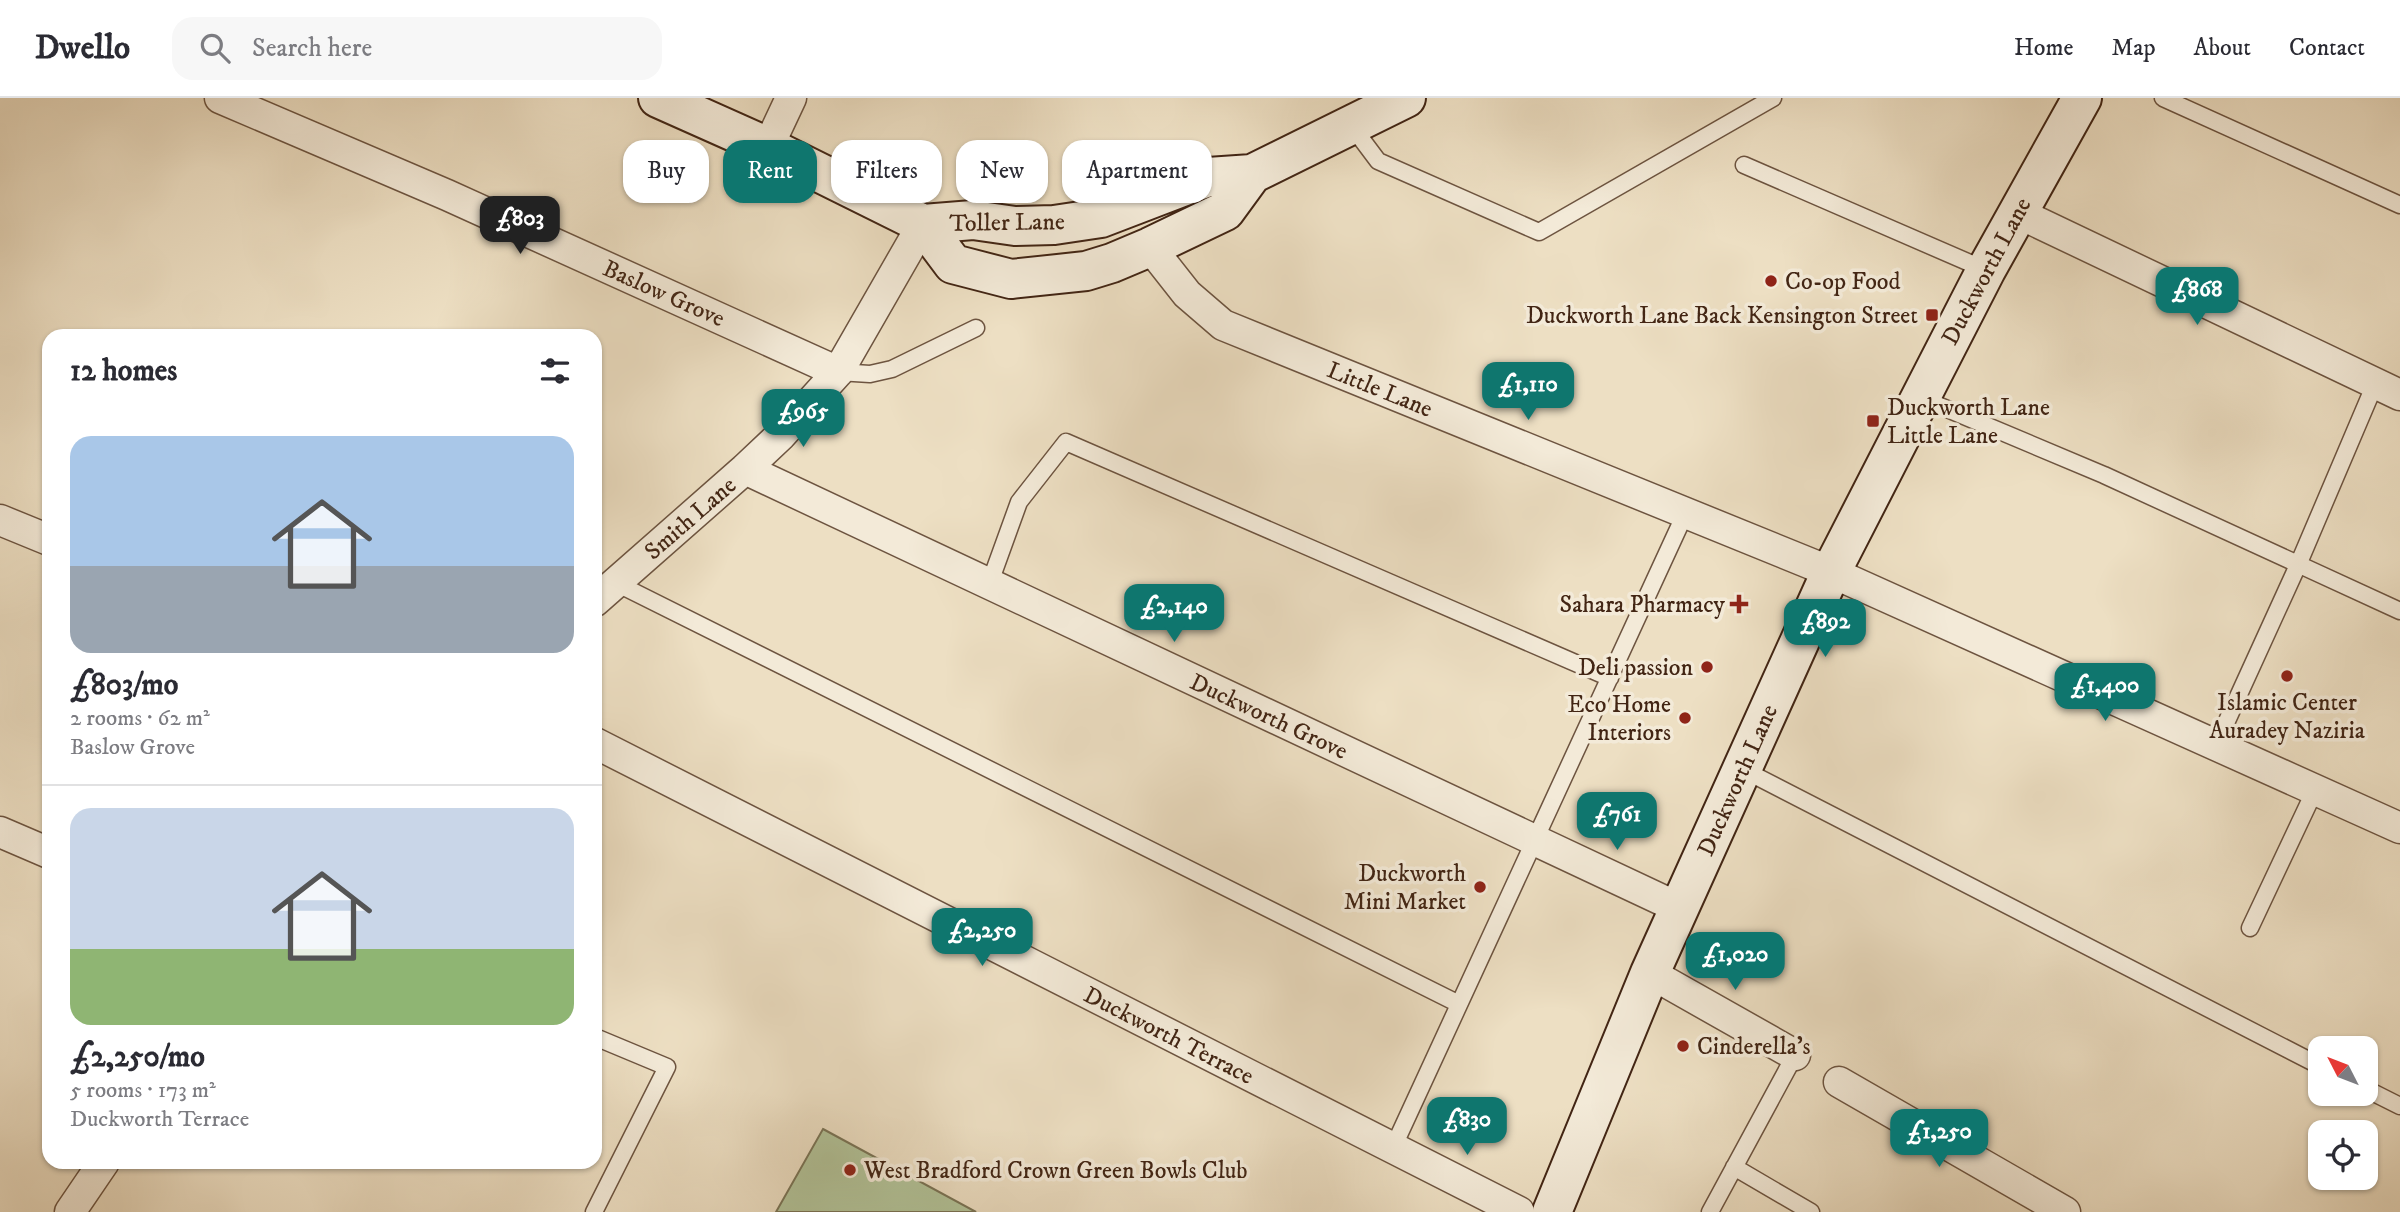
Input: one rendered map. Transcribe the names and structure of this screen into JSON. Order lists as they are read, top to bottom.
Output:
{
  "streets": {
    "main road": ["Toller Lane", "Duckworth Lane"],
    "street": [
      "Baslow Grove",
      "Little Lane",
      "Smith Lane",
      "Duckworth Grove",
      "Duckworth Terrace"
    ]
  },
  "crossings": [
    ["Toller Lane", "Little Lane"],
    ["Toller Lane", "Smith Lane"],
    ["Duckworth Lane", "Little Lane"],
    ["Duckworth Lane", "Duckworth Grove"],
    ["Baslow Grove", "Smith Lane"],
    ["Smith Lane", "Duckworth Grove"]
  ],
  "places": {
    "other": [
      "Co-op Food",
      "Deli passion",
      "Islamic Center Auradey Naziria",
      "Eco Home Interiors",
      "Duckworth Mini Market",
      "Cinderella's",
      "West Bradford Crown Green Bowls Club"
    ],
    "transit": ["Duckworth Lane Back Kensington Street", "Duckworth Lane Little Lane"],
    "health": ["Sahara Pharmacy"]
  },
  "north": "top left",
  "page": {
    "header": "Dwello",
    "search": "Search here",
    "nav": [
      "Home",
      "Map",
      "About",
      "Contact"
    ],
    "chip": [
      "Buy",
      "Rent",
      "Filters",
      "New",
      "Apartment"
    ],
    "price": [
      "£803",
      "£868",
      "£1,110",
      "£965",
      "£2,140",
      "£892",
      "£1,400",
      "£761",
      "£2,250",
      "£1,020",
      "£830",
      "£1,250"
    ],
    "heading": "12 homes",
    "list": [
      {
        "name": "£803/mo",
        "note": "2 rooms · 62 m² · Baslow Grove"
      },
      {
        "name": "£2,250/mo",
        "note": "5 rooms · 173 m² · Duckworth Terrace"
      }
    ]
  }
}
